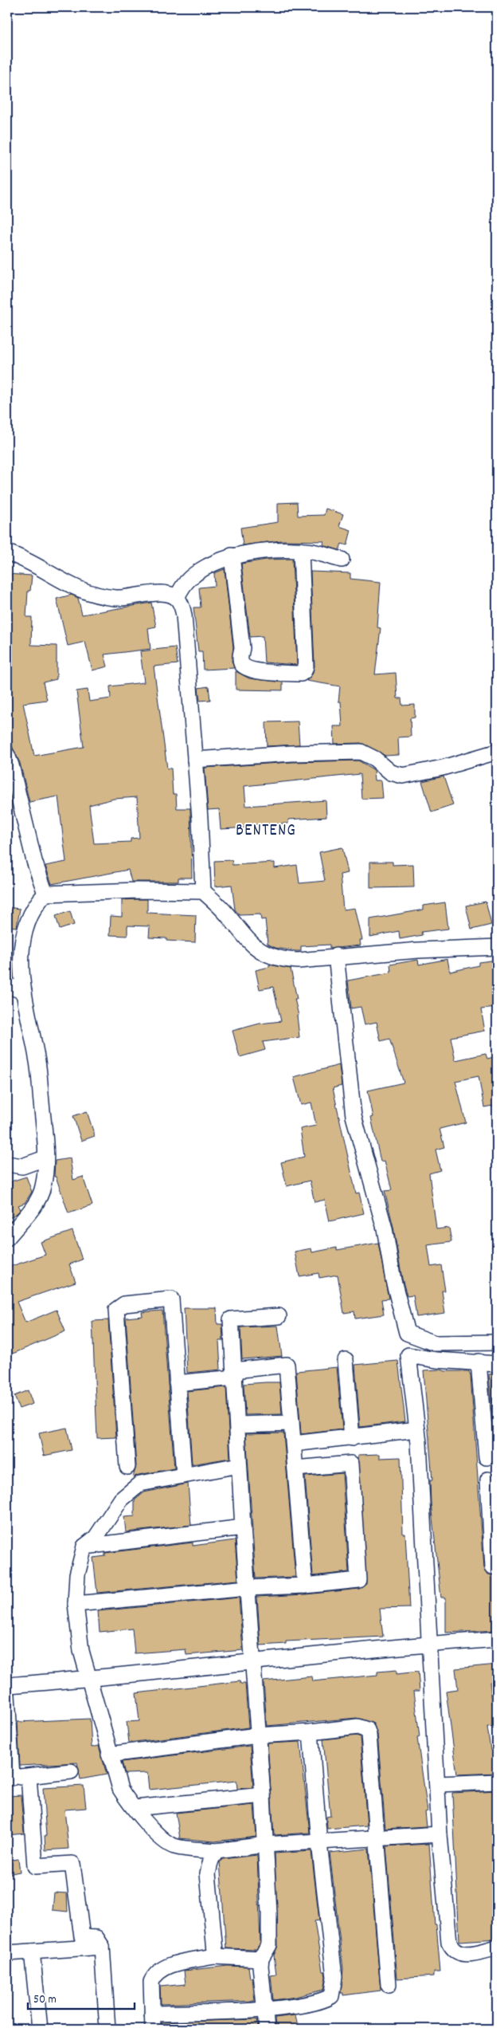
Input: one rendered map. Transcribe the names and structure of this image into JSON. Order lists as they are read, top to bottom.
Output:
{
  "districts": ["BENTENG"],
  "scale_bar": "50 m"
}
